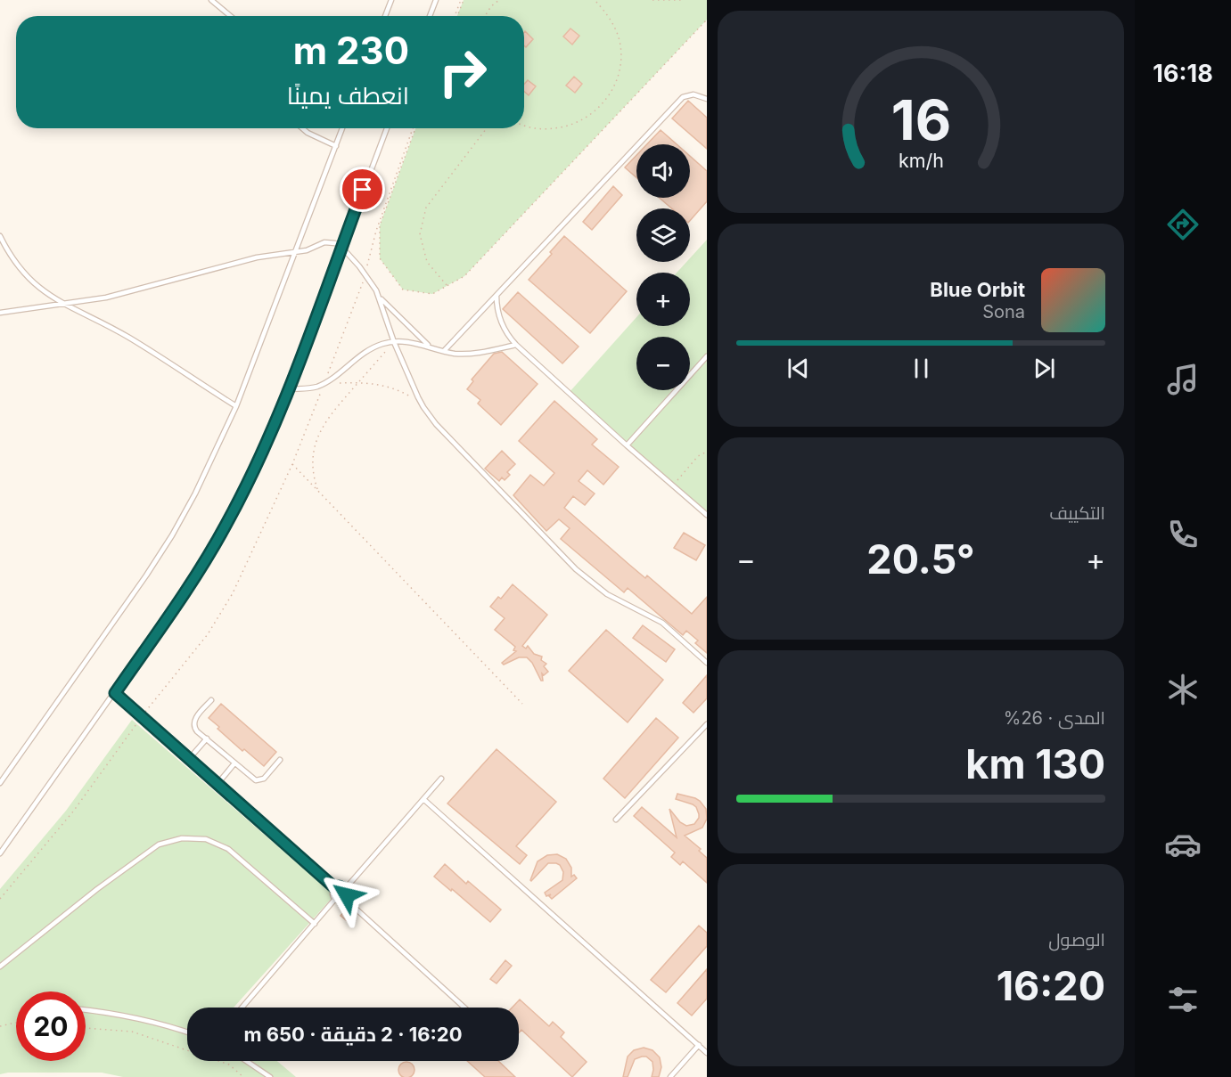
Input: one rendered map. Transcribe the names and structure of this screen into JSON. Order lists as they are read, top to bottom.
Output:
{
  "page": {
    "tabs": "16:18",
    "turn": ["230 m", "انعطف يمينًا"],
    "map_buttons": ["+", "−"],
    "song": ["Blue Orbit", "Sona"],
    "tile": [
      "التكييف",
      ["المدى · 26%", "130 km"],
      ["الوصول", "16:20"]
    ],
    "heat": ["−", "20.5°", "+"],
    "limit": "20",
    "trip": "16:20 · 2 دقيقة · 650 m",
    "gauge": ["16", "km/h"]
  }
}
